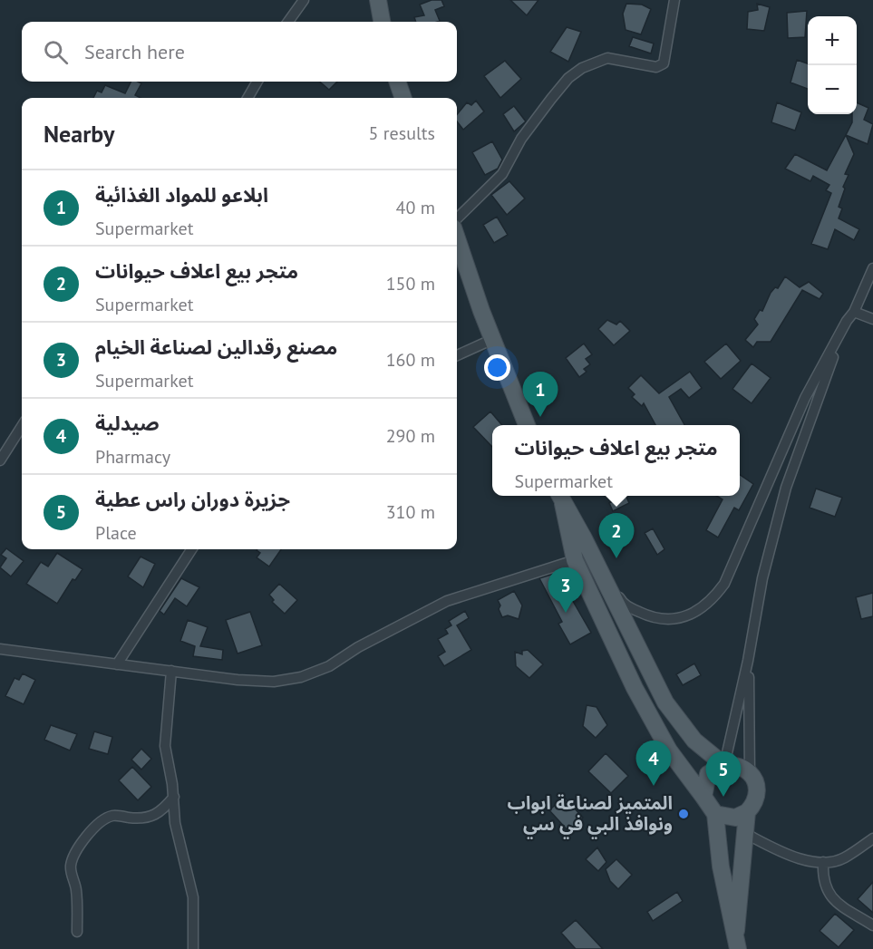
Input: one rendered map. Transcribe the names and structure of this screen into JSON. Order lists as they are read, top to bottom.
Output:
{
  "places": ["المتميز لصناعة ابواب ونوافذ البي في سي"],
  "page": {
    "map_buttons": ["+", "−"],
    "search": "Search here",
    "heading": ["Nearby", "5 results"],
    "list": [
      {
        "mark": "1",
        "name": "ابلاعو للمواد الغذائية",
        "note": "Supermarket",
        "value": "40 m"
      },
      {
        "mark": "2",
        "name": "متجر بيع اعلاف حيوانات",
        "note": "Supermarket",
        "value": "150 m"
      },
      {
        "mark": "3",
        "name": "مصنع رقدالين لصناعة الخيام",
        "note": "Supermarket",
        "value": "160 m"
      },
      {
        "mark": "4",
        "name": "صيدلية",
        "note": "Pharmacy",
        "value": "290 m"
      },
      {
        "mark": "5",
        "name": "جزيرة دوران راس عطية",
        "note": "Place",
        "value": "310 m"
      }
    ],
    "pins": [
      "1",
      "2",
      "3",
      "4",
      "5"
    ],
    "popup": ["متجر بيع اعلاف حيوانات", "Supermarket"]
  }
}
